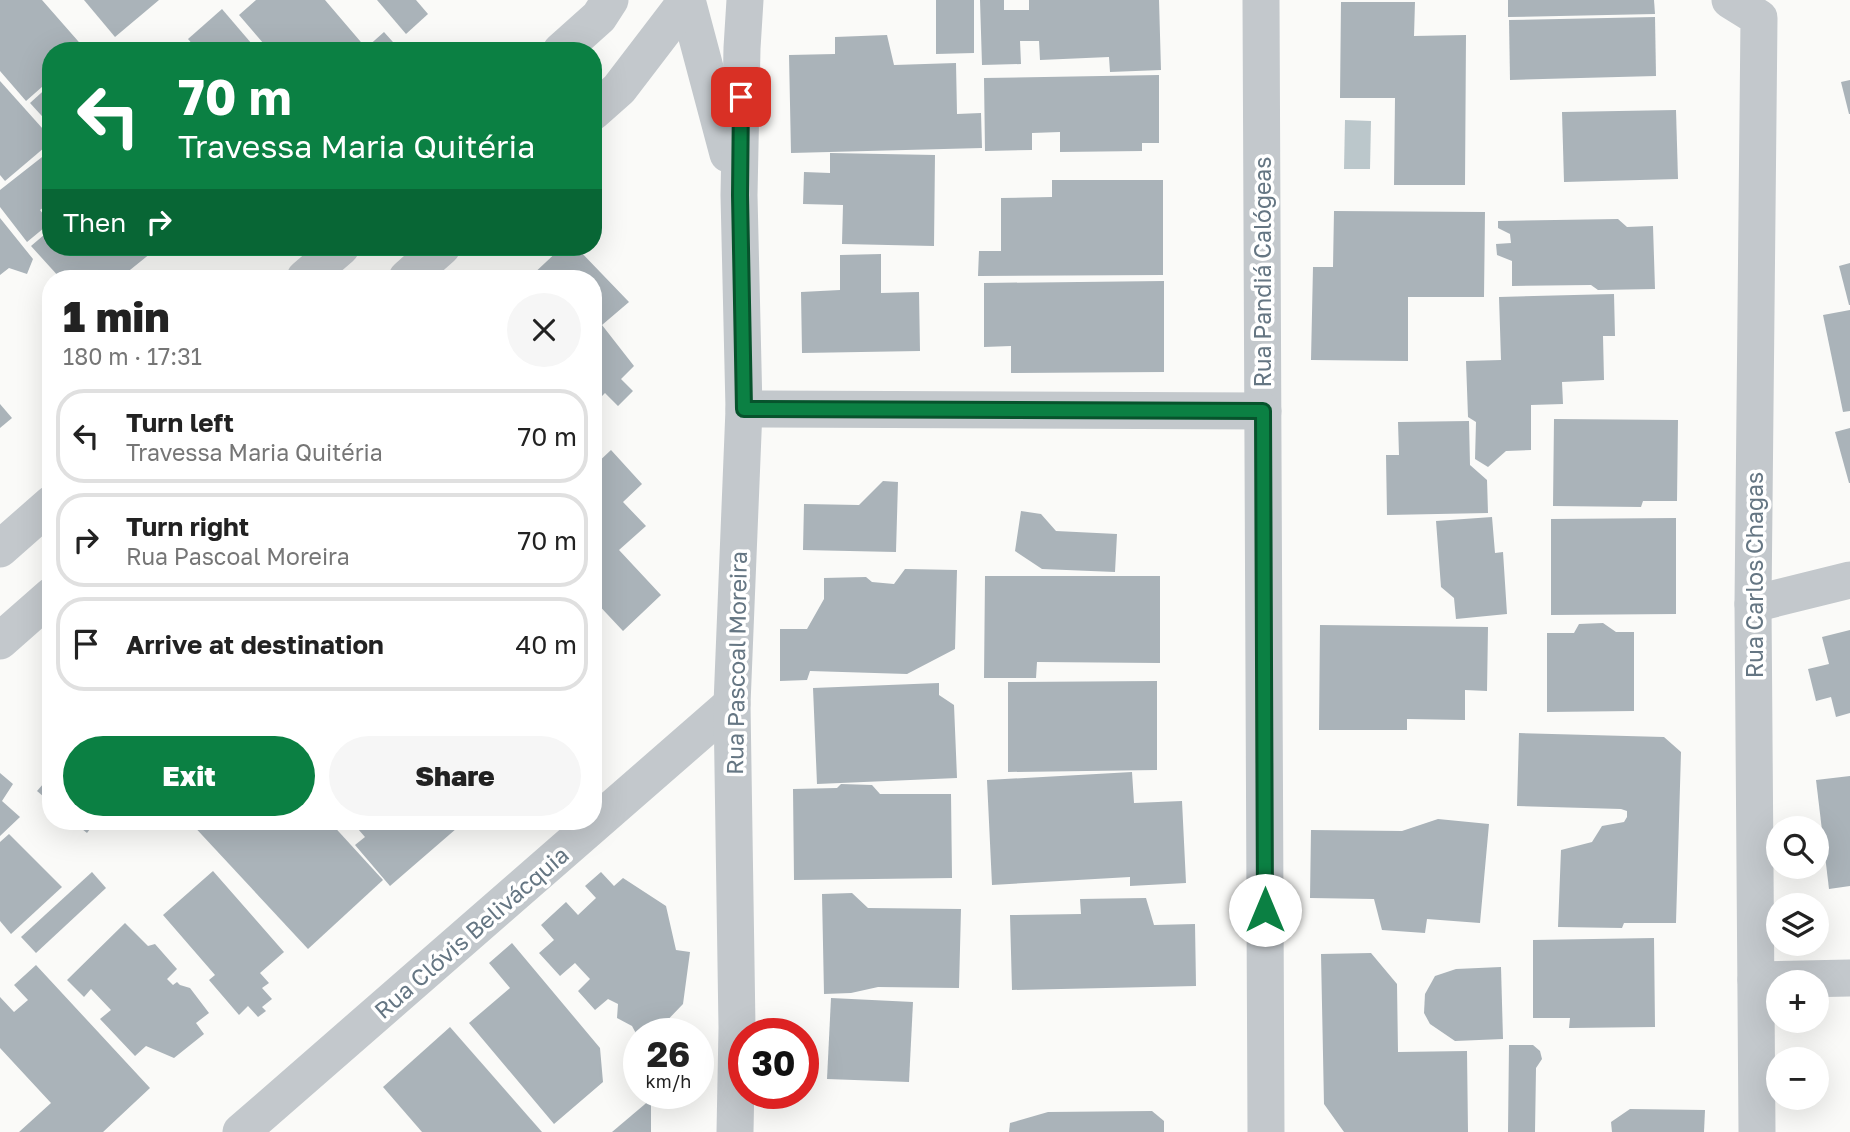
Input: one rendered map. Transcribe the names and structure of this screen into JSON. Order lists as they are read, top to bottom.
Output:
{
  "streets": {
    "street": [
      "Rua Pandiá Calógeas",
      "Rua Carlos Chagas",
      "Rua Pascoal Moreira",
      "Rua Clóvis Belivácquia"
    ]
  },
  "crossings": [
    ["Rua Pascoal Moreira", "Rua Clóvis Belivácquia"]
  ],
  "page": {
    "turn": ["70 m", "Travessa Maria Quitéria"],
    "then": "Then",
    "heading": ["1 min", "180 m · 17:31"],
    "list": [
      {
        "name": "Turn left",
        "note": "Travessa Maria Quitéria",
        "value": "70 m"
      },
      {
        "name": "Turn right",
        "note": "Rua Pascoal Moreira",
        "value": "70 m"
      },
      {
        "name": "Arrive at destination",
        "value": "40 m"
      }
    ],
    "buttons": ["Exit", "Share"],
    "map_buttons": ["+", "−"],
    "speed": "26 km/h",
    "limit": "30"
  }
}
